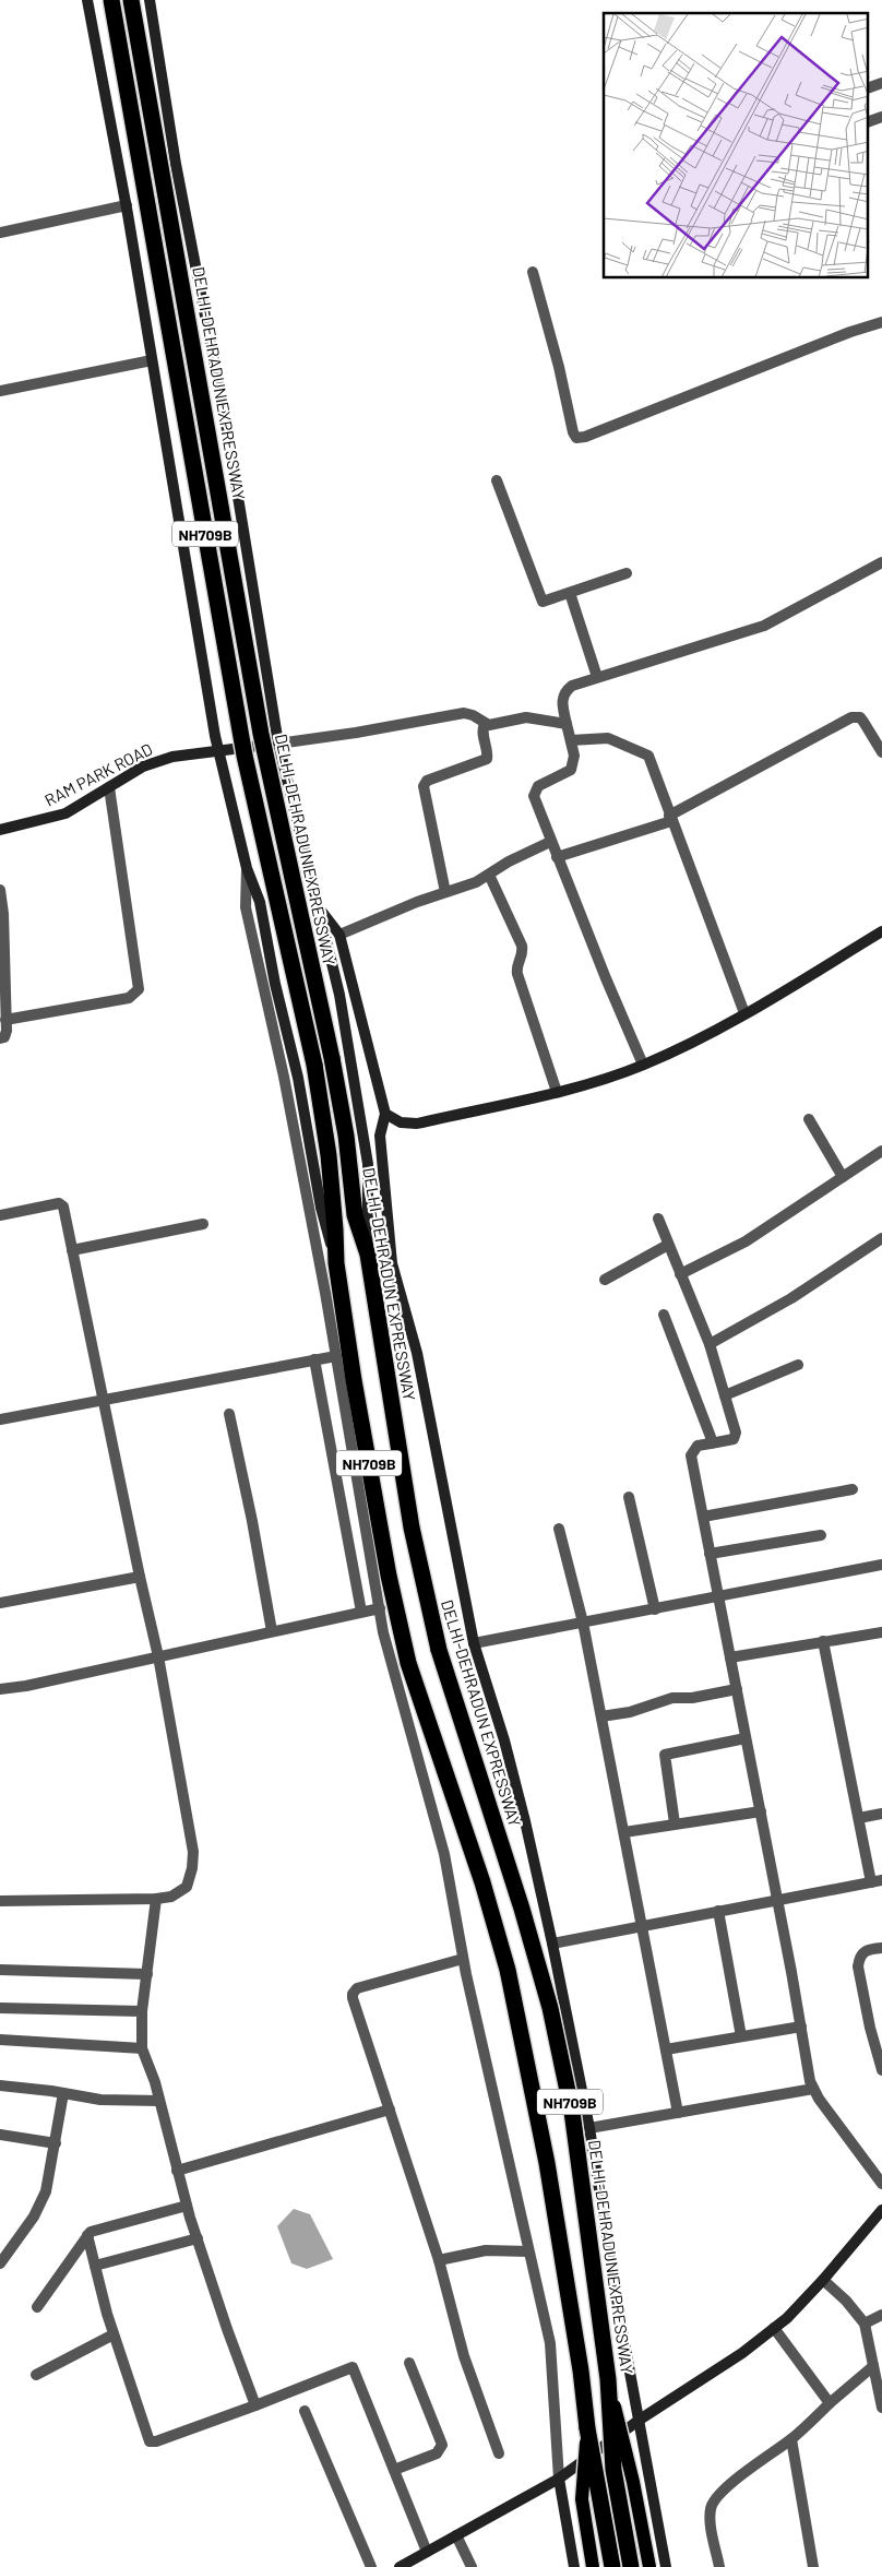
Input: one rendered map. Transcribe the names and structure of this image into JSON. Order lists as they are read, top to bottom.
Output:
{
  "streets": {
    "highway": ["DELHI-DEHRADUN EXPRESSWAY", "NH709B"],
    "street": ["RAM PARK ROAD"]
  }
}
